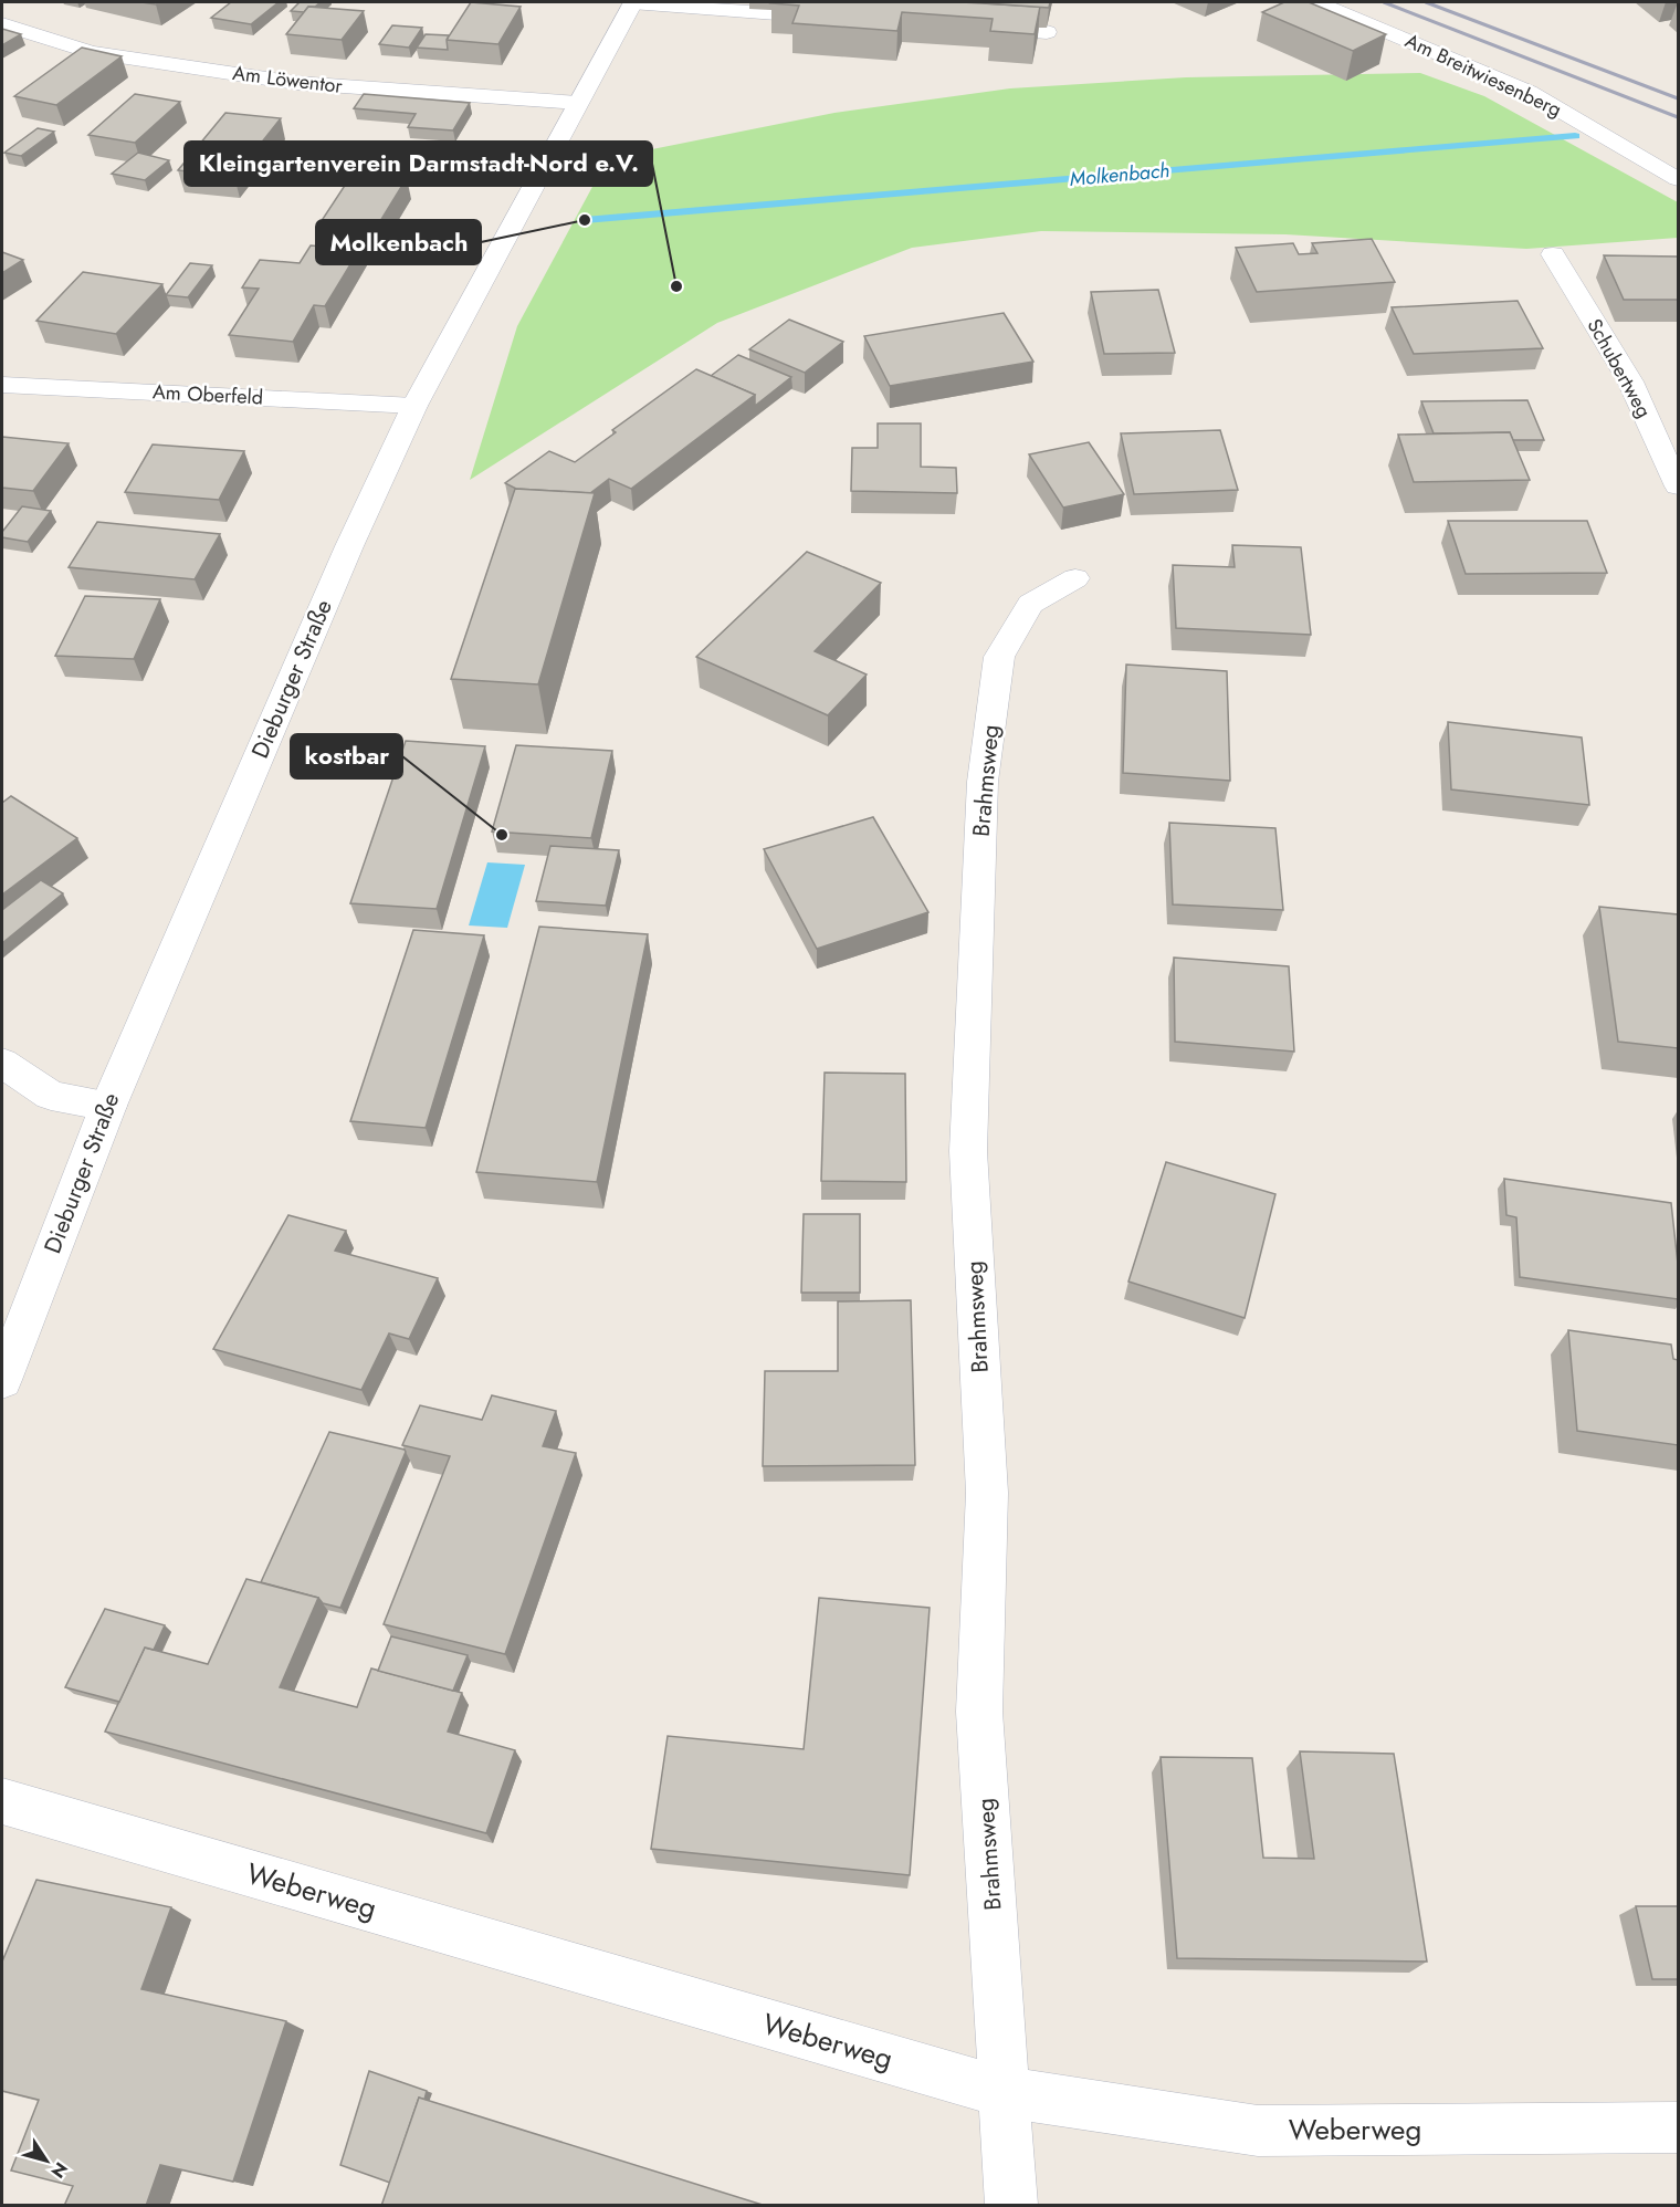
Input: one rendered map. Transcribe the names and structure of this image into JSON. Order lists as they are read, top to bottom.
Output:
{
  "streets": {
    "street": [
      "Am Breitwiesenberg",
      "Am Löwentor",
      "Schubertweg",
      "Am Oberfeld",
      "Dieburger Straße",
      "Brahmsweg",
      "Weberweg"
    ]
  },
  "crossings": [
    ["Am Löwentor", "Dieburger Straße"],
    ["Am Oberfeld", "Dieburger Straße"],
    ["Brahmsweg", "Weberweg"]
  ],
  "water": ["Molkenbach"],
  "places": ["Molkenbach", "Kleingartenverein Darmstadt-Nord e.V.", "kostbar"],
  "north": "bottom right"
}
